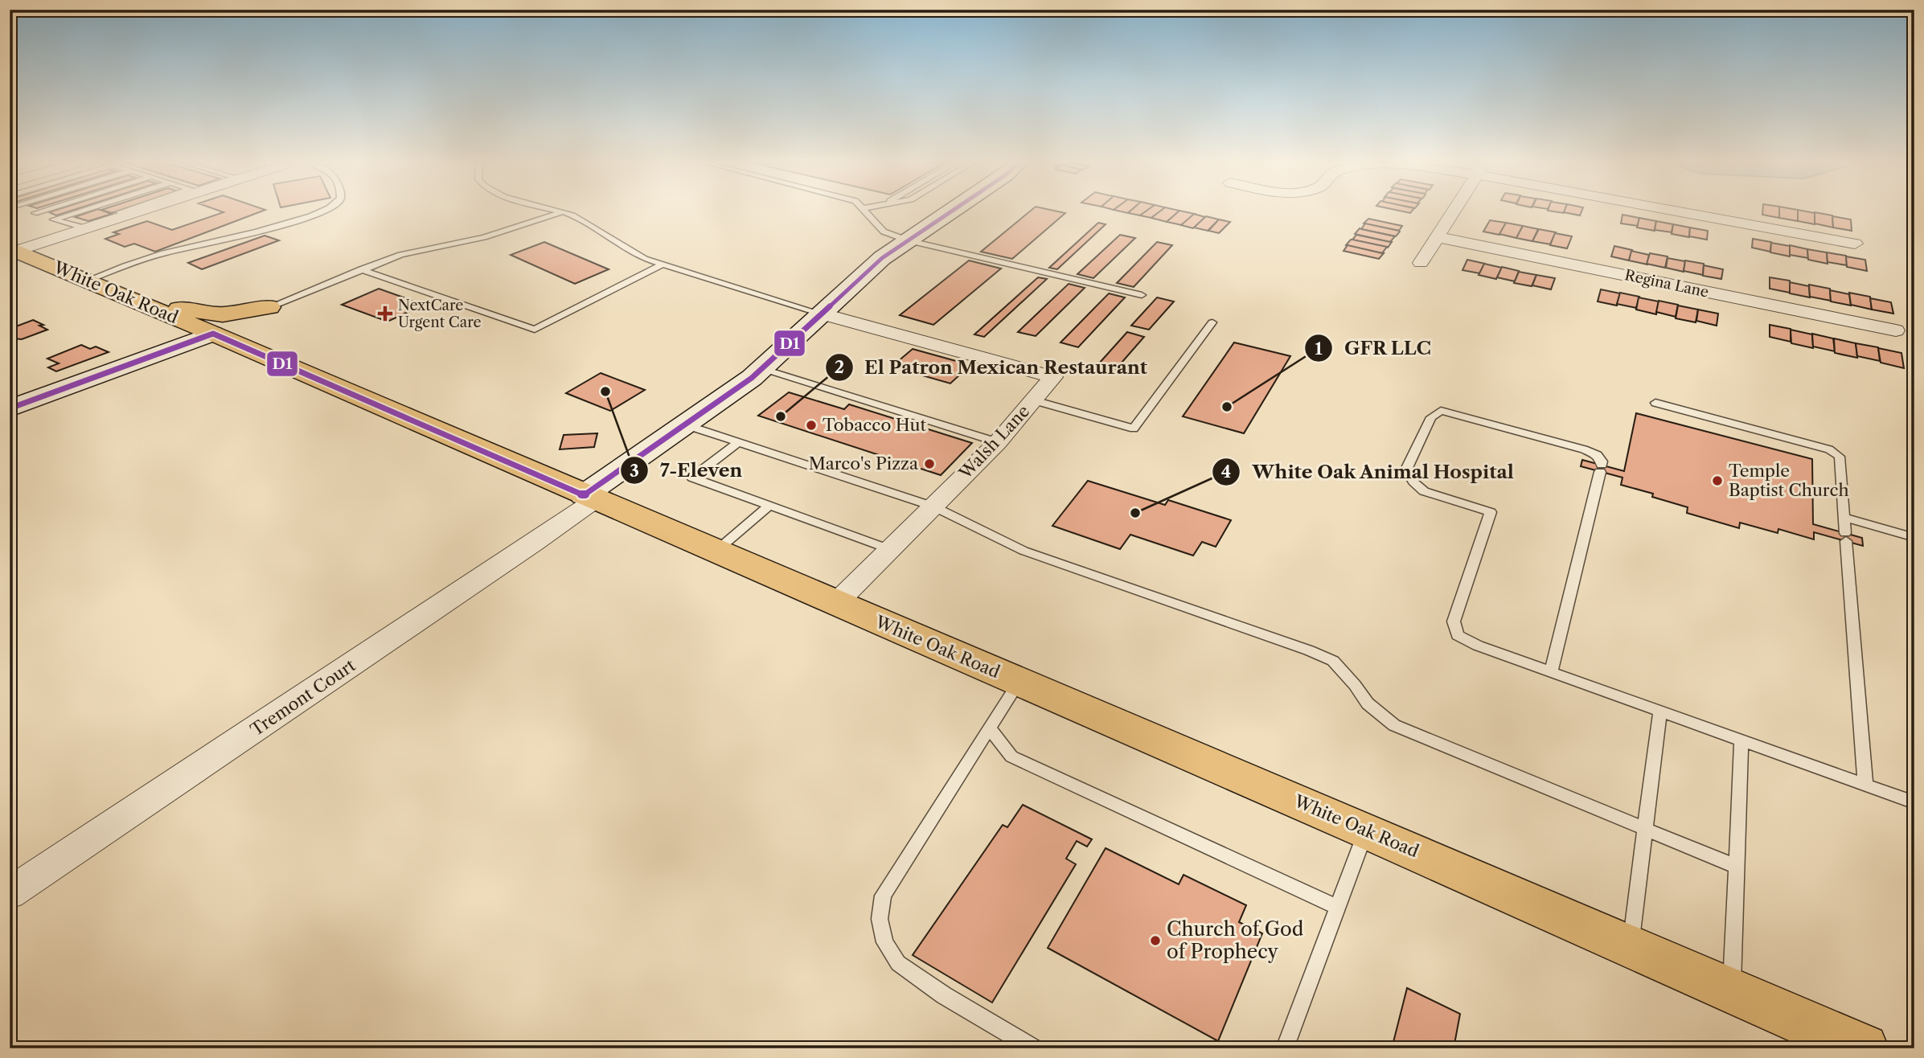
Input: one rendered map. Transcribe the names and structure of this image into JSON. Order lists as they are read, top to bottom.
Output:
{
  "streets": {
    "main road": ["White Oak Road"],
    "street": ["Regina Lane", "Walsh Lane", "Tremont Court"]
  },
  "crossings": [
    ["White Oak Road", "Walsh Lane"],
    ["White Oak Road", "Tremont Court"]
  ],
  "places": {
    "health": ["NextCare Urgent Care"],
    "other": [
      "7-Eleven",
      "GFR LLC",
      "El Patron Mexican Restaurant",
      "Tobacco Hut",
      "Marco's Pizza",
      "Temple Baptist Church",
      "White Oak Animal Hospital",
      "Church of God of Prophecy"
    ]
  },
  "lines": ["transit line D1"]
}
